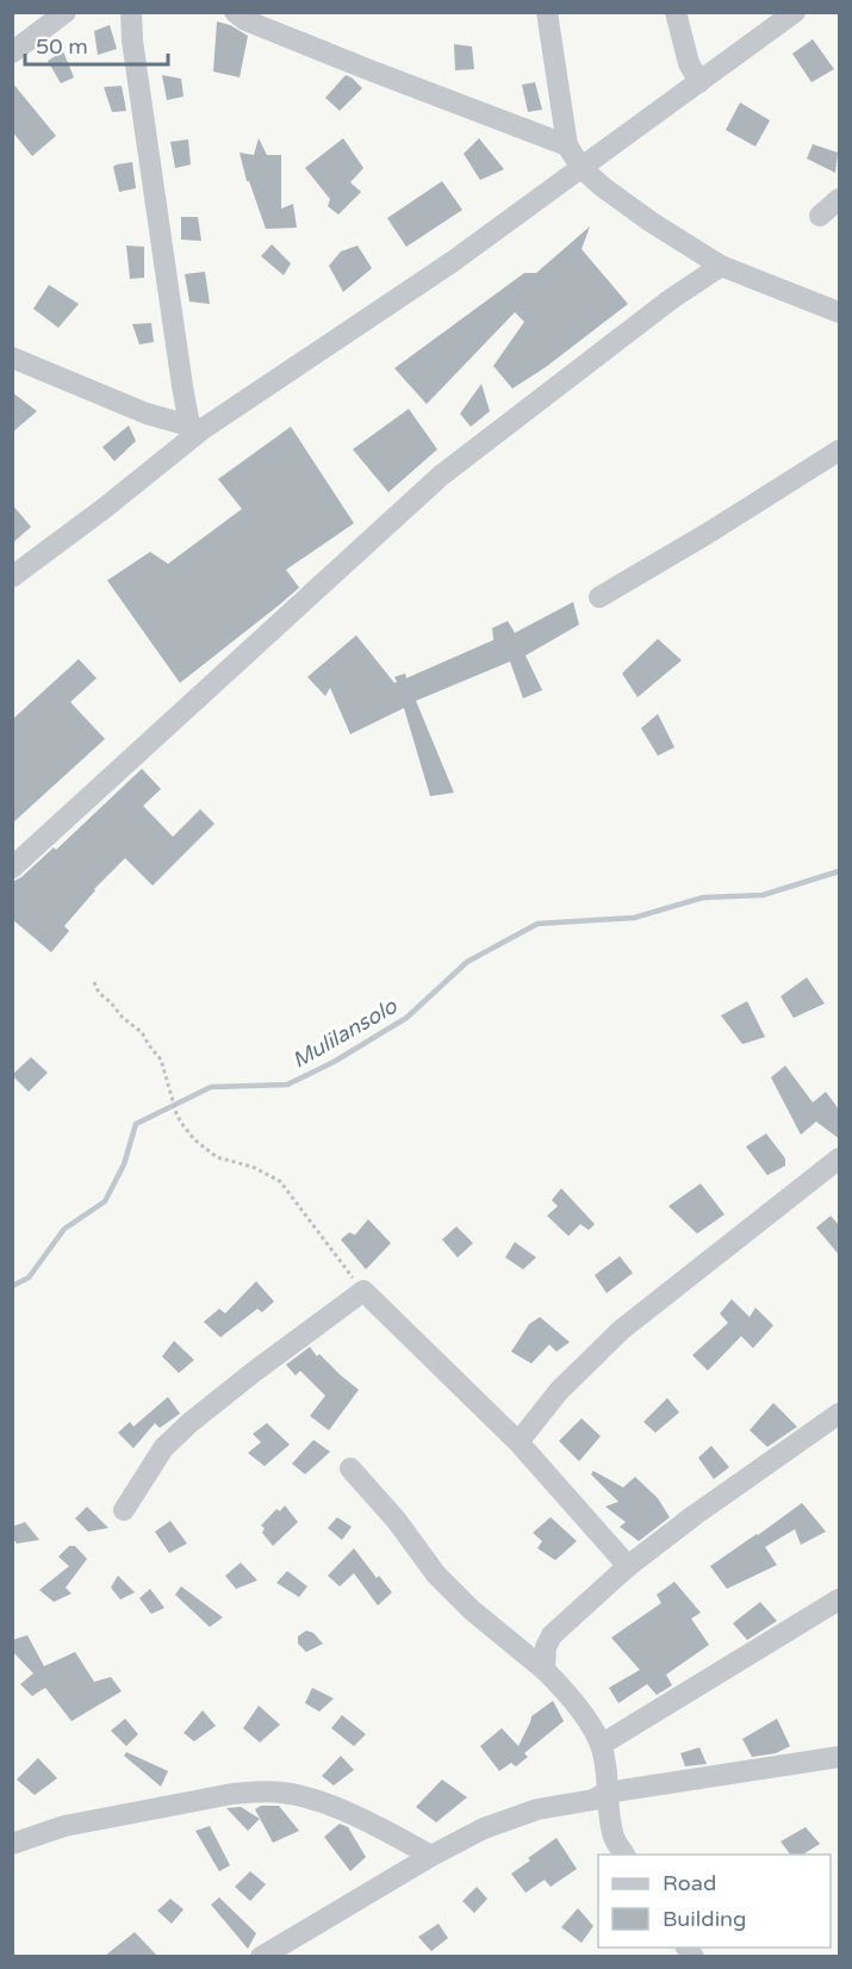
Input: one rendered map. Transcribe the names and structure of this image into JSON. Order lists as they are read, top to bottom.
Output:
{
  "water": ["Mulilansolo"],
  "legend": ["Road", "Building"],
  "scale_bar": "50 m"
}
